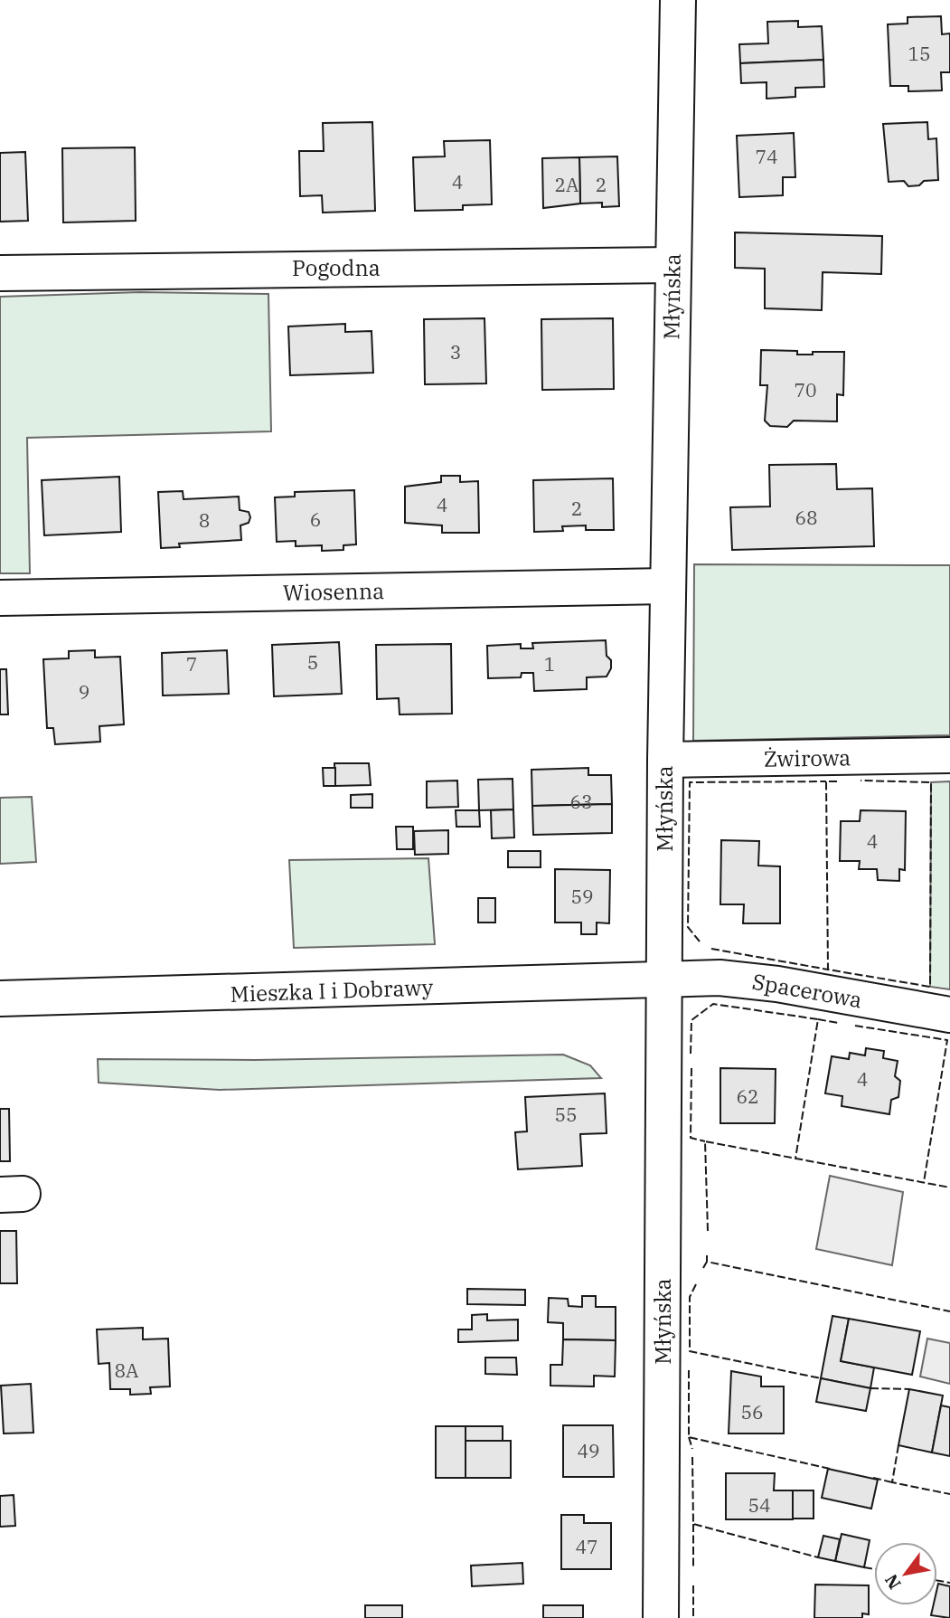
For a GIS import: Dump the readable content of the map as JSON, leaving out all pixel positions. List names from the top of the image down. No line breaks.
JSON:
{"streets":{"street":["Pogodna","Młyńska","Wiosenna","Żwirowa","Mieszka I i Dobrawy","Spacerowa"]},"crossings":[["Pogodna","Młyńska"],["Młyńska","Wiosenna"],["Młyńska","Żwirowa"],["Młyńska","Mieszka I i Dobrawy"],["Młyńska","Spacerowa"],["Mieszka I i Dobrawy","Spacerowa"]],"house_numbers":["15","74","4","2A","2","3","70","4","2","68","6","8","5","7","1","9","63","4","59","4","62","55","8A","56","49","54","47"],"north":"bottom left"}
